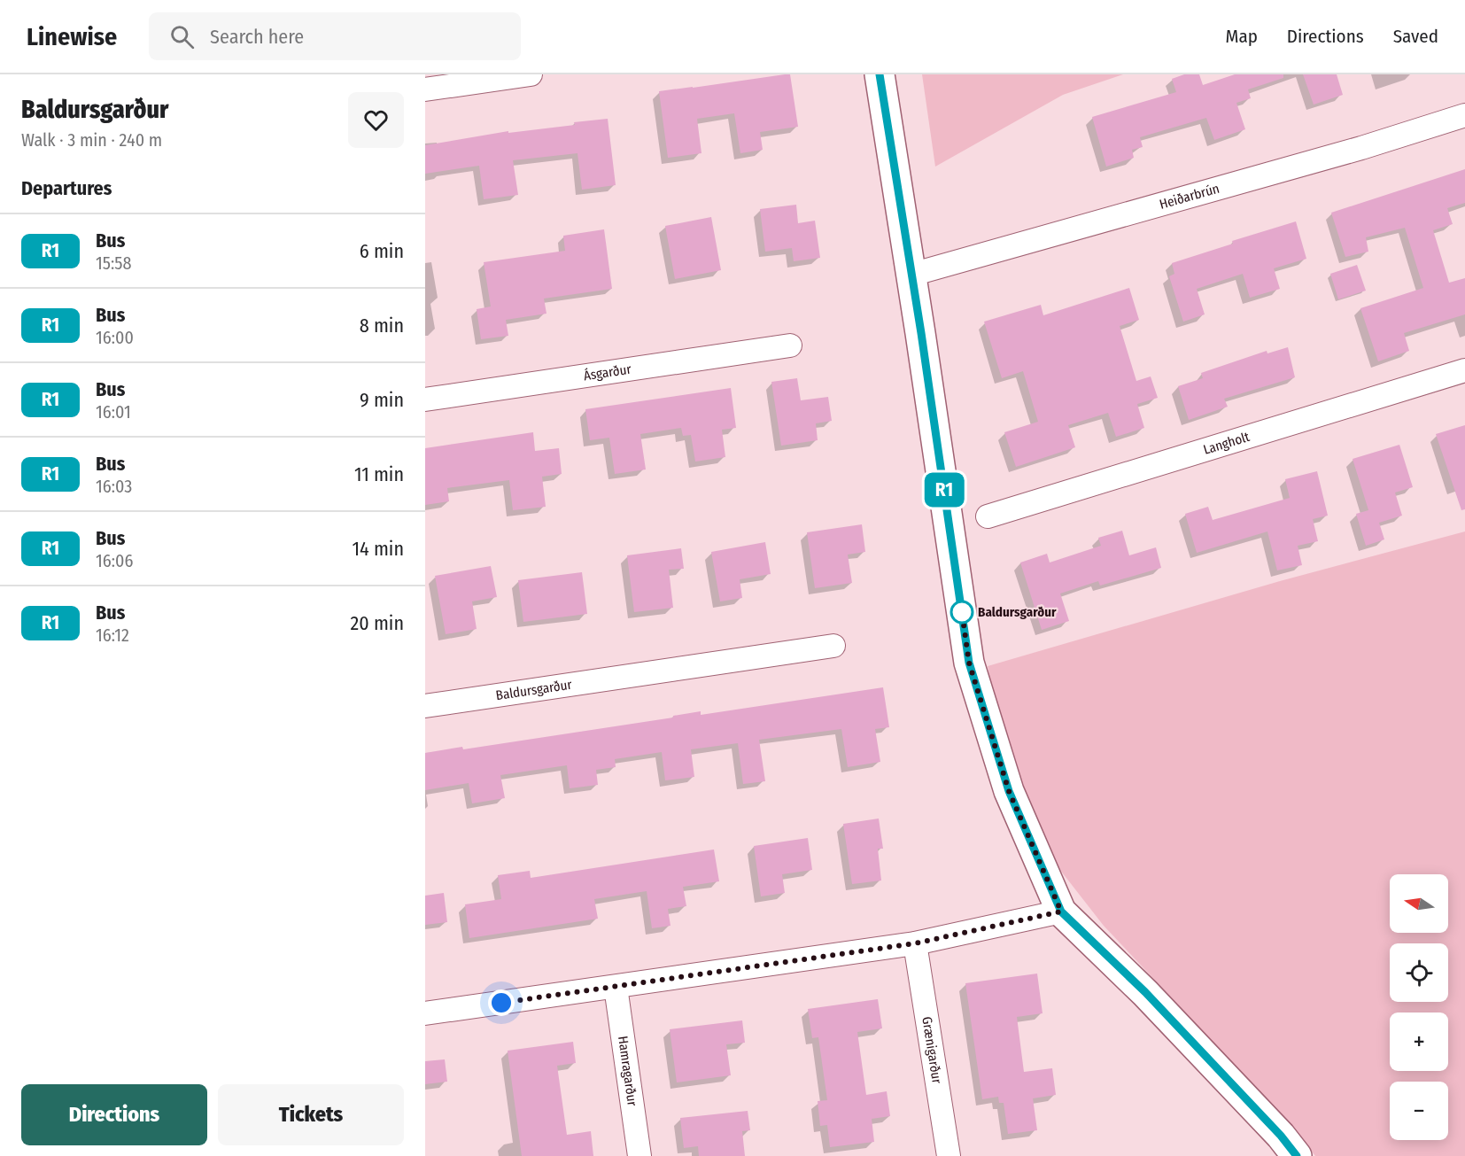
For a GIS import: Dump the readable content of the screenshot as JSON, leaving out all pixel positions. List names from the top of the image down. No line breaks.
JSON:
{"streets":{"street":["Heiðarbrún","Ásgarður","Langholt","Baldursgarður","Grænigarður","Hamragarður"]},"places":["Baldursgarður"],"lines":["bus line R1"],"north":"left","page":{"header":"Linewise","search":"Search here","nav":["Map","Directions","Saved"],"heading":[["Baldursgarður","Walk · 3 min · 240 m"],"Departures"],"on_map":"R1","list":[{"mark":"R1","name":"Bus","note":"15:58","value":"6 min"},{"mark":"R1","name":"Bus","note":"16:00","value":"8 min"},{"mark":"R1","name":"Bus","note":"16:01","value":"9 min"},{"mark":"R1","name":"Bus","note":"16:03","value":"11 min"},{"mark":"R1","name":"Bus","note":"16:06","value":"14 min"},{"mark":"R1","name":"Bus","note":"16:12","value":"20 min"}],"map_buttons":["+","−"],"buttons":["Directions","Tickets"]}}
